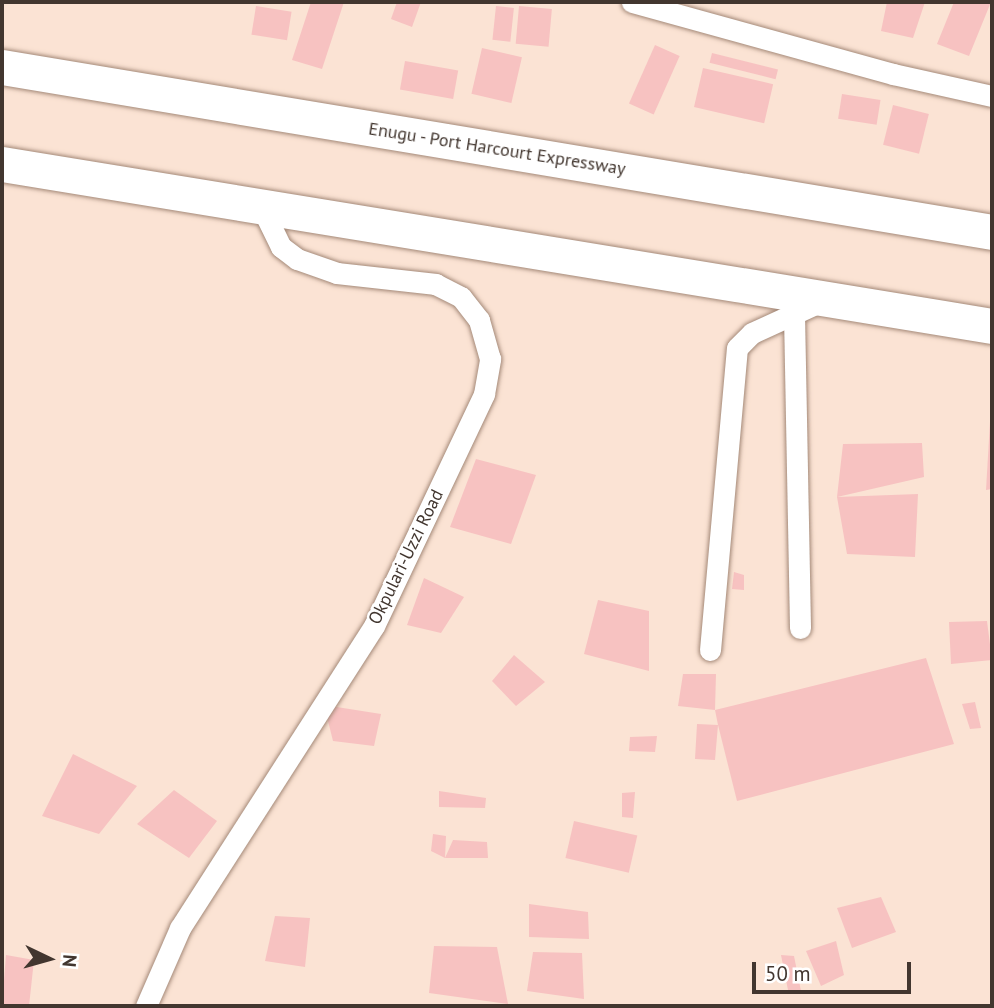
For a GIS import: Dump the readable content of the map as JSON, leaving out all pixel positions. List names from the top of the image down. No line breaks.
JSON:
{"streets":{"highway":["Enugu - Port Harcourt Expressway"],"street":["Okpulari-Uzzi Road"]},"scale_bar":"50 m","north":"right"}
